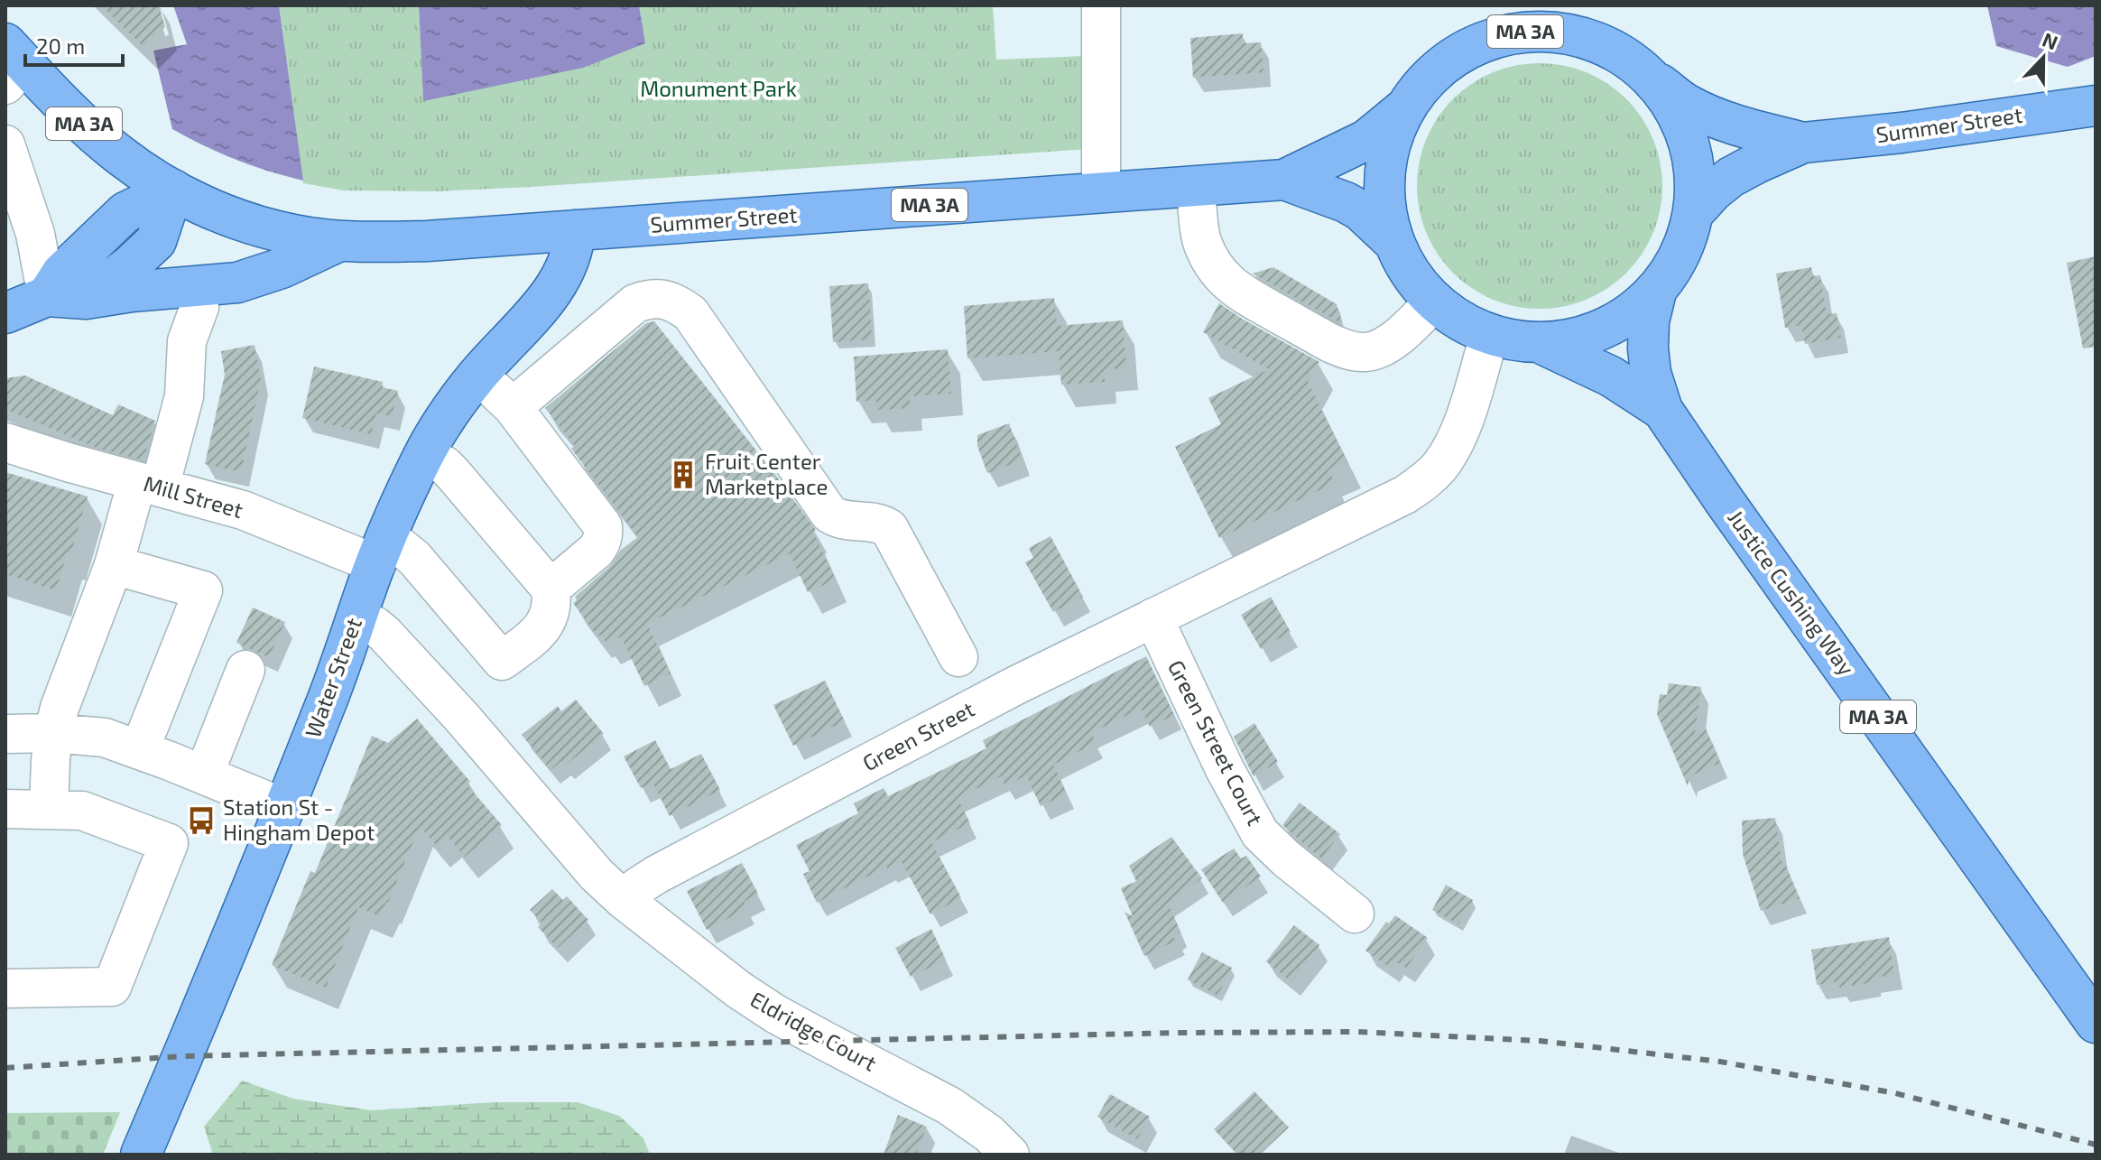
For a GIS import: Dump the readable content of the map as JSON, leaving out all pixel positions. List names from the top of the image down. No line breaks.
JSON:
{"streets":{"main road":["MA 3A","Summer Street","Justice Cushing Way","Water Street"],"street":["Mill Street","Green Street","Green Street Court","Eldridge Court"]},"crossings":[["MA 3A","Summer Street"],["MA 3A","Justice Cushing Way"],["MA 3A","Green Street"],["Summer Street","Water Street"],["Mill Street","Water Street"],["Green Street","Green Street Court"],["Green Street","Eldridge Court"]],"parks":["Monument Park"],"places":{"building":["Fruit Center Marketplace"],"bus stop":["Station St - Hingham Depot"]},"scale_bar":"20 m","north":"top"}
